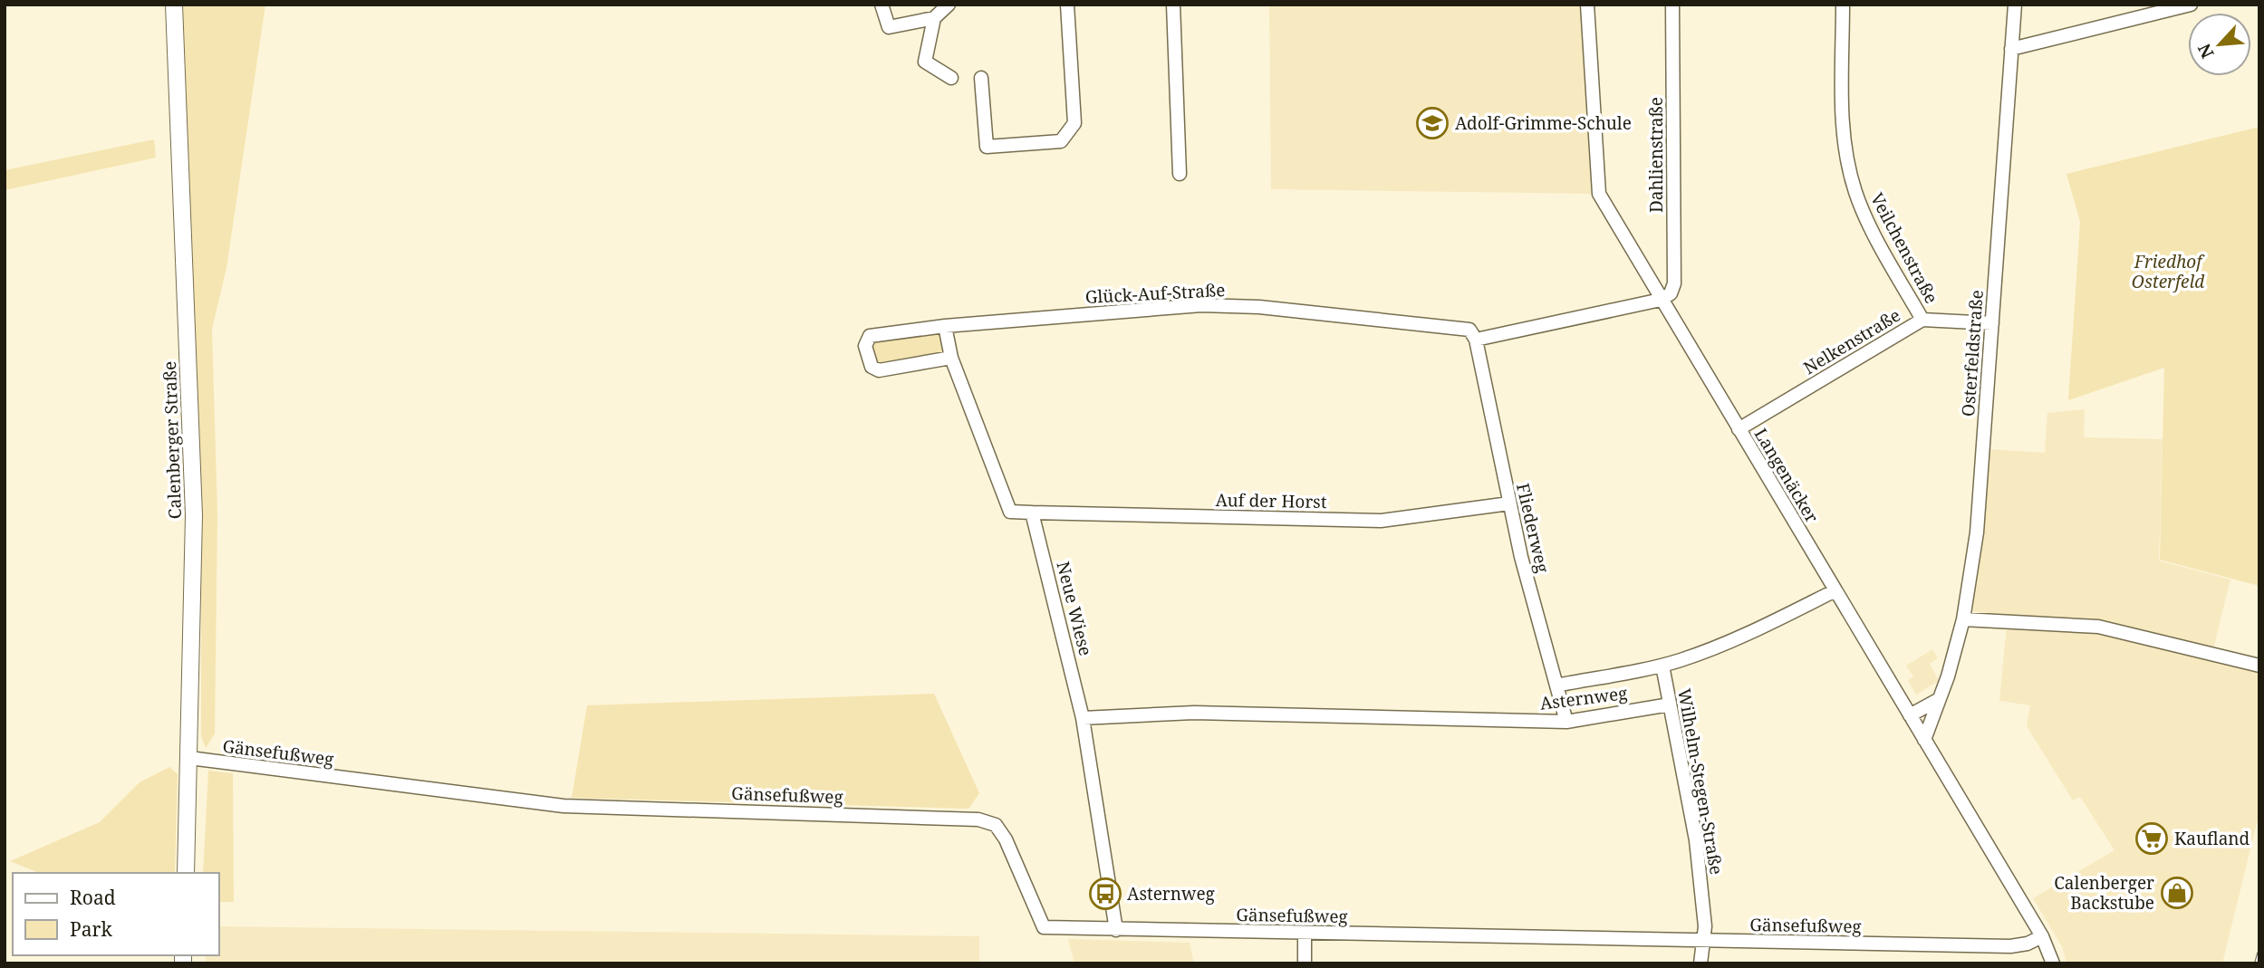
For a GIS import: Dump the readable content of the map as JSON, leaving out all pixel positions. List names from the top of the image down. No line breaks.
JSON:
{"streets":{"main road":["Calenberger Straße"],"street":["Dahlienstraße","Veilchenstraße","Glück-Auf-Straße","Nelkenstraße","Osterfeldstraße","Langenäcker","Auf der Horst","Fliederweg","Neue Wiese","Asternweg","Gänsefußweg","Wilhelm-Stegen-Straße"]},"crossings":[["Dahlienstraße","Langenäcker"],["Veilchenstraße","Nelkenstraße"],["Glück-Auf-Straße","Fliederweg"],["Nelkenstraße","Osterfeldstraße"],["Nelkenstraße","Langenäcker"],["Osterfeldstraße","Langenäcker"],["Calenberger Straße","Gänsefußweg"],["Langenäcker","Gänsefußweg"],["Auf der Horst","Fliederweg"],["Auf der Horst","Neue Wiese"],["Fliederweg","Asternweg"],["Neue Wiese","Asternweg"],["Neue Wiese","Gänsefußweg"],["Asternweg","Wilhelm-Stegen-Straße"],["Gänsefußweg","Wilhelm-Stegen-Straße"]],"parks":["Friedhof Osterfeld"],"places":{"school or university":["Adolf-Grimme-Schule"],"supermarket":["Kaufland"],"shop":["Calenberger Backstube"],"bus stop":["Asternweg"]},"legend":["Road","Park"],"north":"bottom left"}
